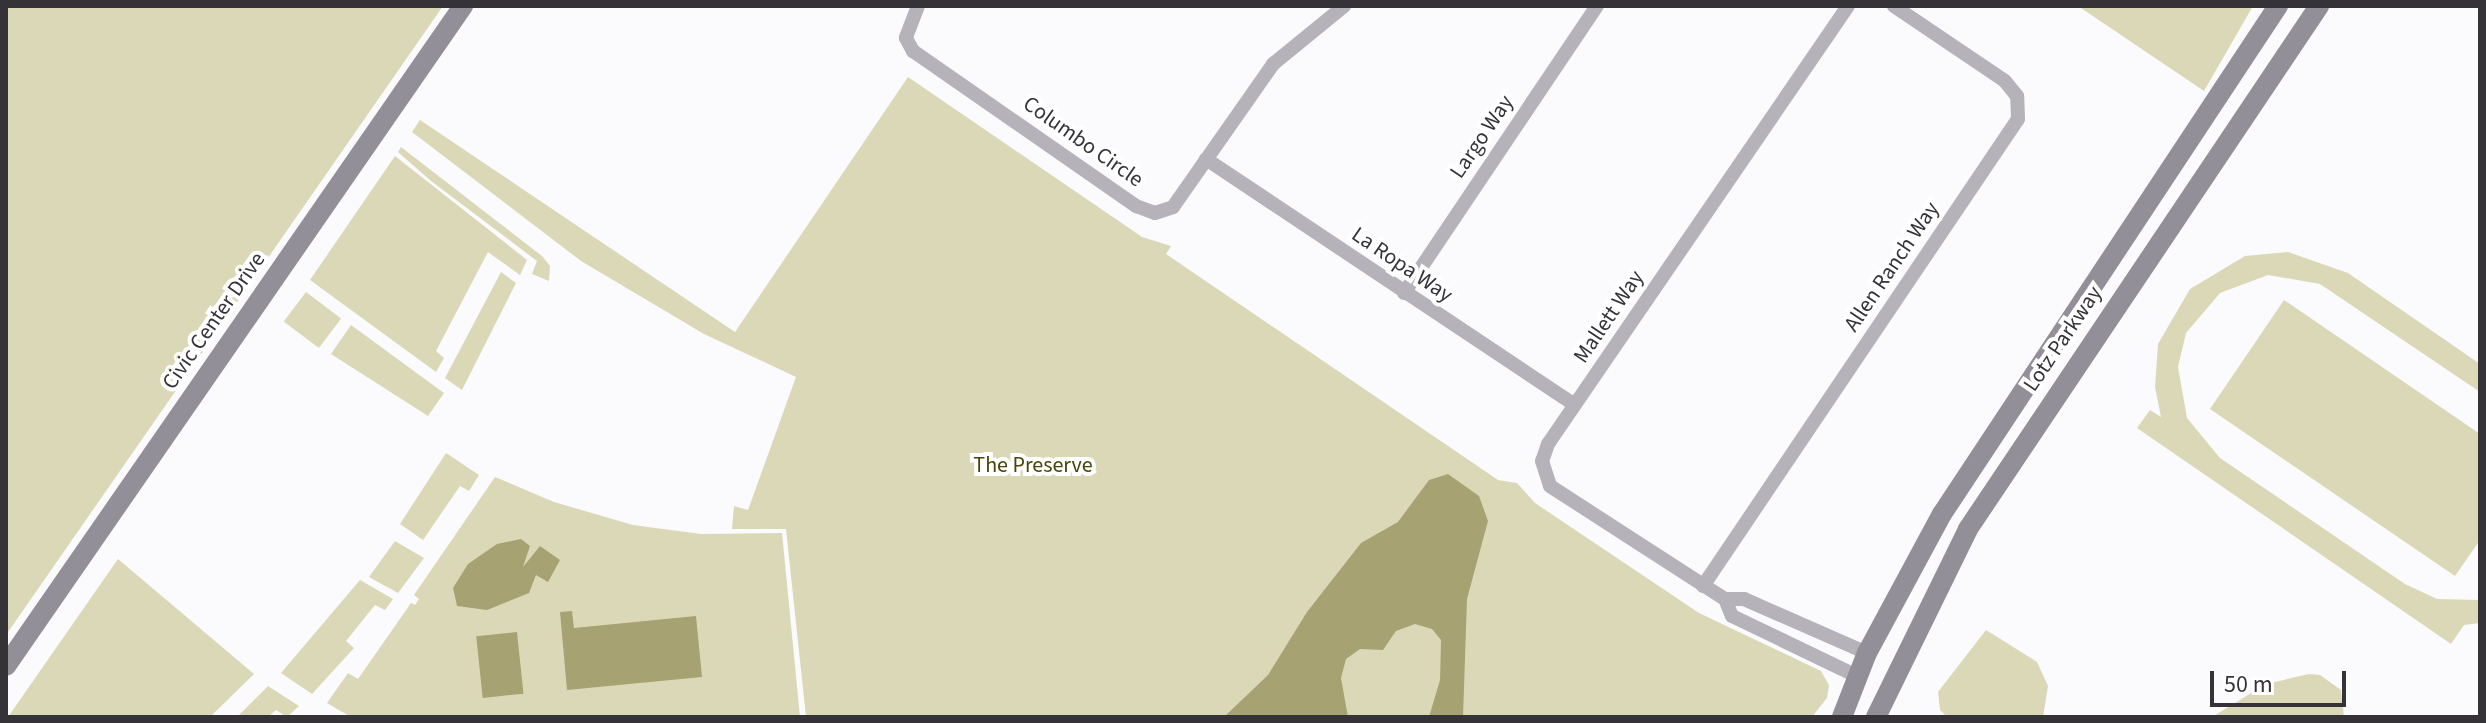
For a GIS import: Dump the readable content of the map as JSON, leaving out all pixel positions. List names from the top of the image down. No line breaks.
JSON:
{"streets":{"street":["Largo Way","Columbo Circle","La Ropa Way","Allen Ranch Way","Mallett Way","Civic Center Drive","Lotz Parkway"]},"crossings":[["Largo Way","La Ropa Way"],["Columbo Circle","La Ropa Way"],["La Ropa Way","Mallett Way"],["Allen Ranch Way","Mallett Way"],["Mallett Way","Lotz Parkway"]],"parks":["The Preserve"],"scale_bar":"50 m"}
